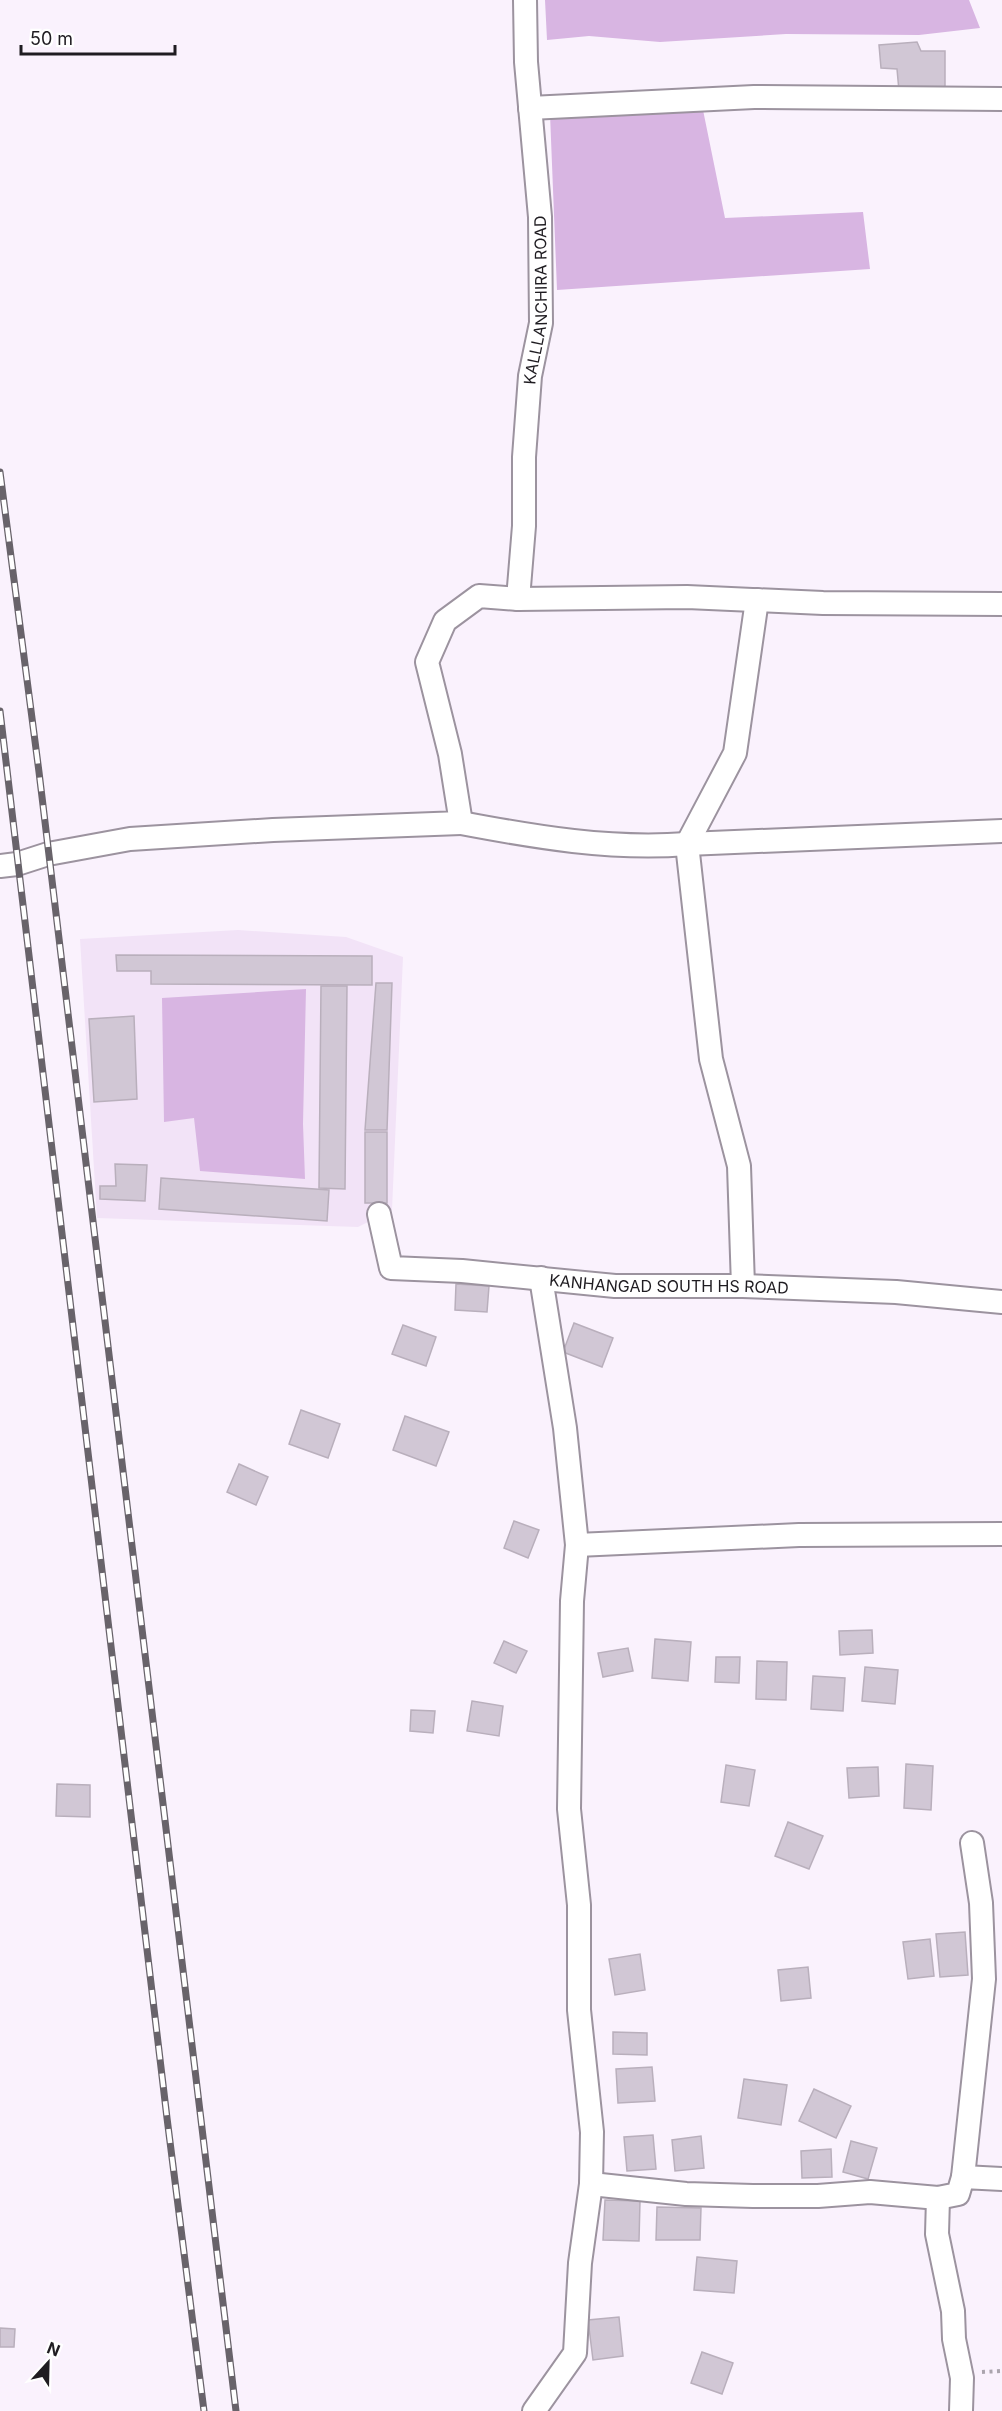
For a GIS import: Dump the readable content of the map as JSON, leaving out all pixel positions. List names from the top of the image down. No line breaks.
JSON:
{"streets":{"street":["KALLLANCHIRA ROAD","KANHANGAD SOUTH HS ROAD"]},"scale_bar":"50 m","north":"top"}
